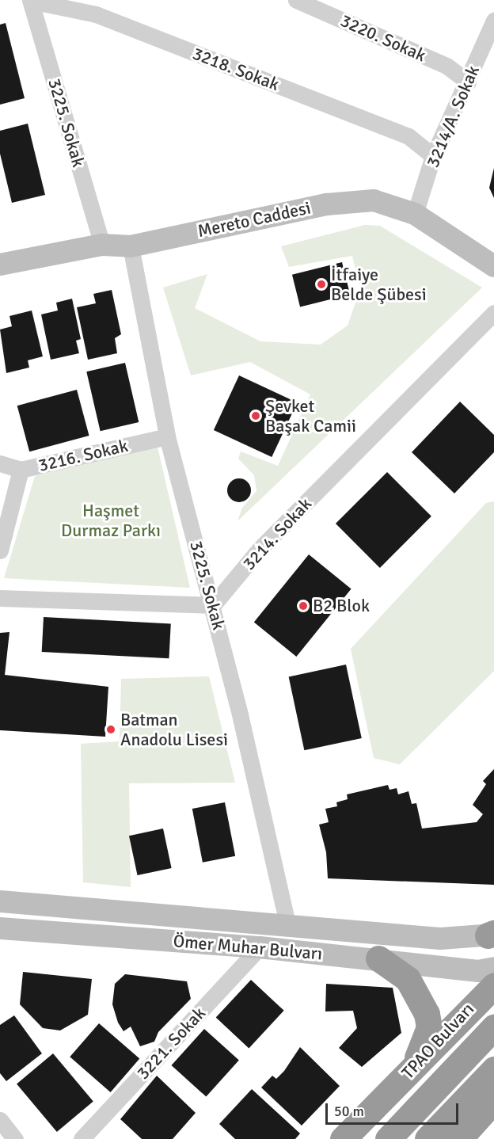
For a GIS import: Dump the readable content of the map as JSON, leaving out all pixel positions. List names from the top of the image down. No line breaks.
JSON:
{"streets":{"highway":["TPAO Bulvarı"],"main road":["Mereto Caddesi","Ömer Muhar Bulvarı"],"street":["3220. Sokak","3218. Sokak","3214/A. Sokak","3225. Sokak","3216. Sokak","3214. Sokak","3221. Sokak"]},"crossings":[["3220. Sokak","3214/A. Sokak"],["3218. Sokak","3214/A. Sokak"],["3218. Sokak","3225. Sokak"],["3214/A. Sokak","Mereto Caddesi"],["3225. Sokak","Mereto Caddesi"],["3225. Sokak","3216. Sokak"],["3225. Sokak","3214. Sokak"],["3225. Sokak","Ömer Muhar Bulvarı"],["Ömer Muhar Bulvarı","3221. Sokak"]],"parks":["Haşmet Durmaz Parkı"],"places":["İtfaiye Belde Şübesi","Şevket Başak Camii","B2 Blok","Batman Anadolu Lisesi"],"scale_bar":"50 m"}
